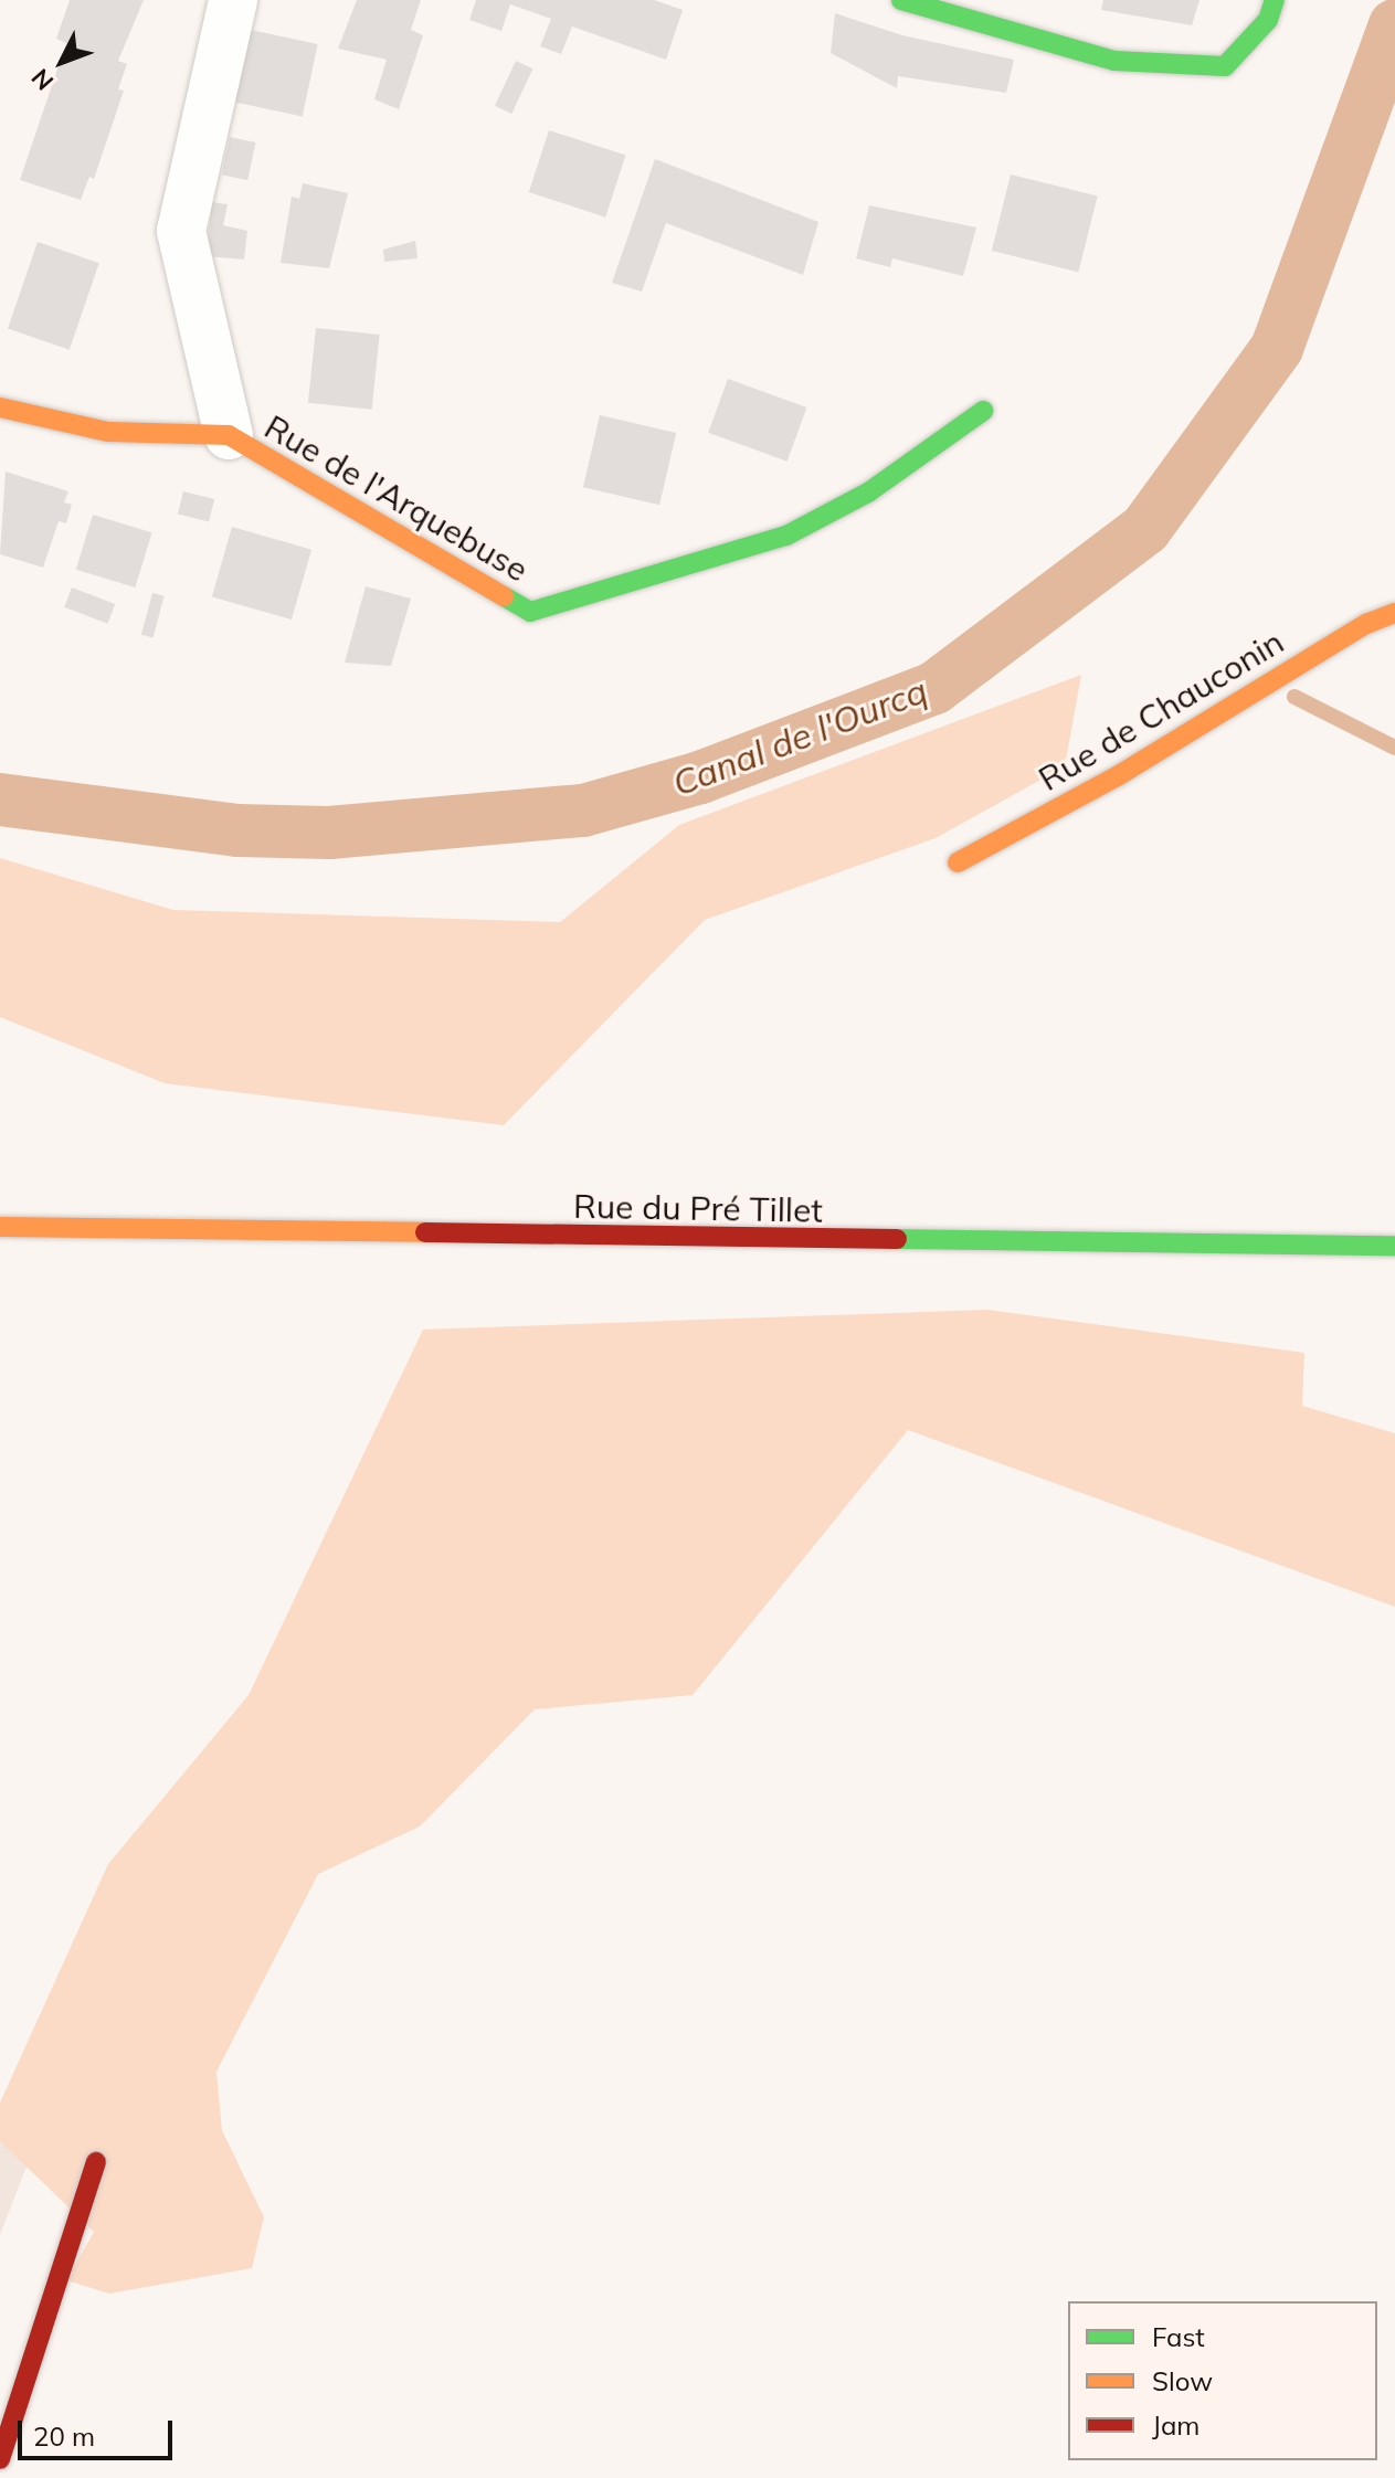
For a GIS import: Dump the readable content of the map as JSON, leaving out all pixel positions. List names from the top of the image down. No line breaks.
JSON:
{"streets":{"street":["Rue de l'Arquebuse","Rue de Chauconin","Rue du Pré Tillet"]},"water":["Canal de l'Ourcq"],"legend":["Fast","Slow","Jam"],"scale_bar":"20 m","north":"bottom left"}
